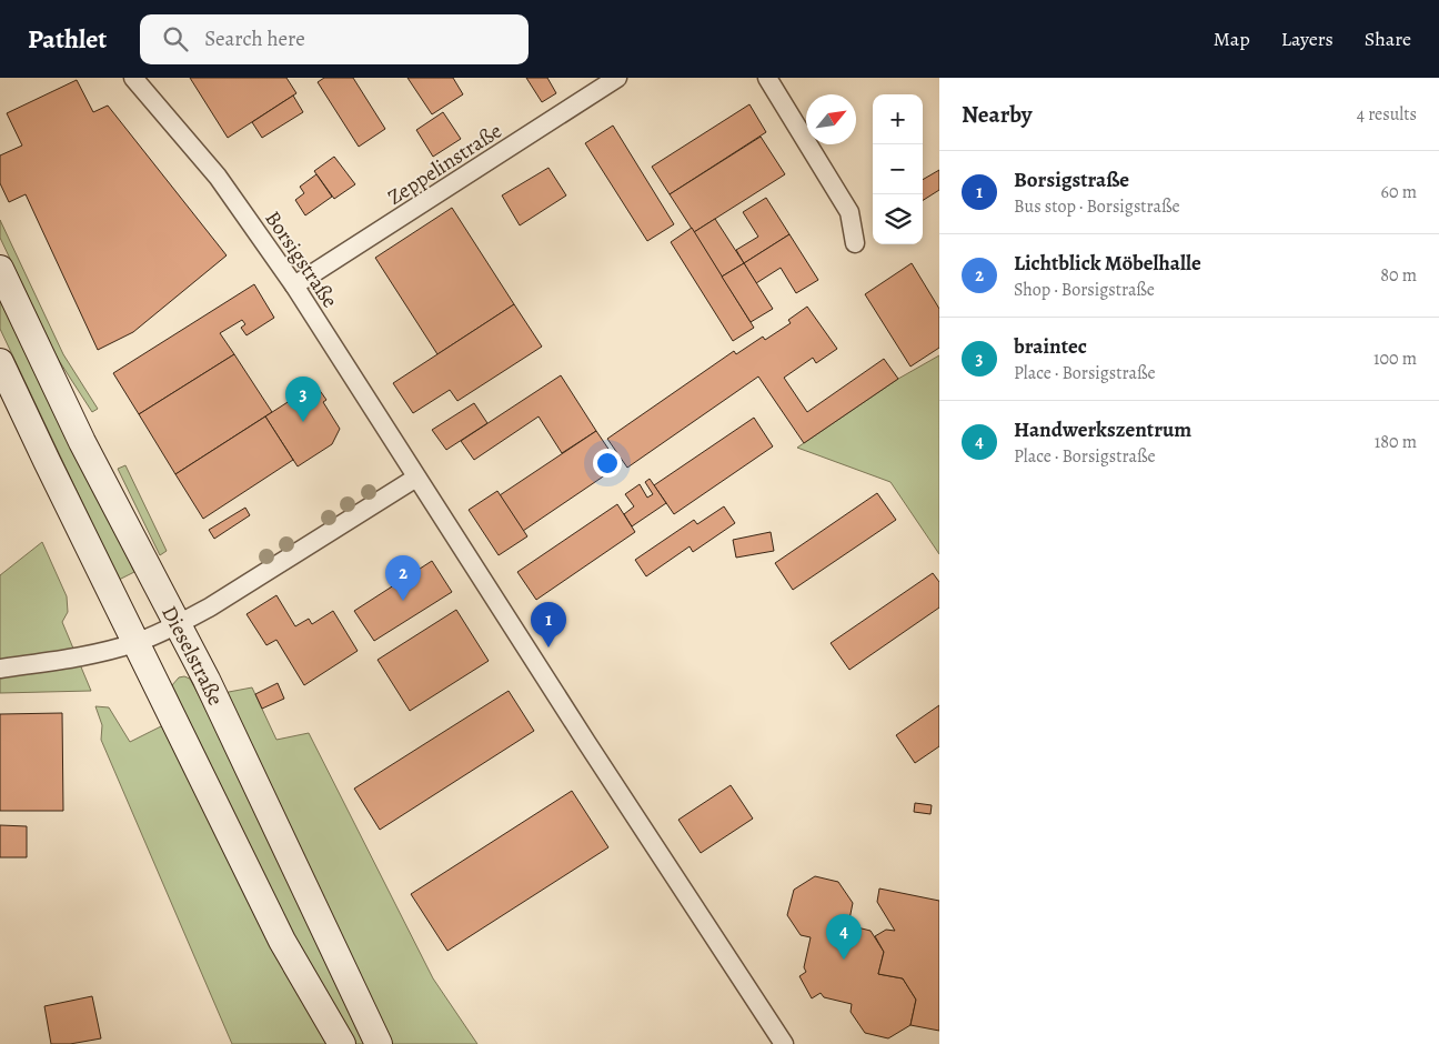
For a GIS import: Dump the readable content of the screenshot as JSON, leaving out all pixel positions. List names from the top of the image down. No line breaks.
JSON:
{"streets":{"main road":["Dieselstraße"],"street":["Zeppelinstraße","Borsigstraße"]},"crossings":[["Zeppelinstraße","Borsigstraße"]],"north":"top right","page":{"header":"Pathlet","search":"Search here","nav":["Map","Layers","Share"],"heading":["Nearby","4 results"],"map_buttons":["+","−"],"list":[{"mark":"1","name":"Borsigstraße","note":"Bus stop · Borsigstraße","value":"60 m"},{"mark":"2","name":"Lichtblick Möbelhalle","note":"Shop · Borsigstraße","value":"80 m"},{"mark":"3","name":"braintec","note":"Place · Borsigstraße","value":"100 m"},{"mark":"4","name":"Handwerkszentrum","note":"Place · Borsigstraße","value":"180 m"}],"pins":["3","2","1","4"]}}
